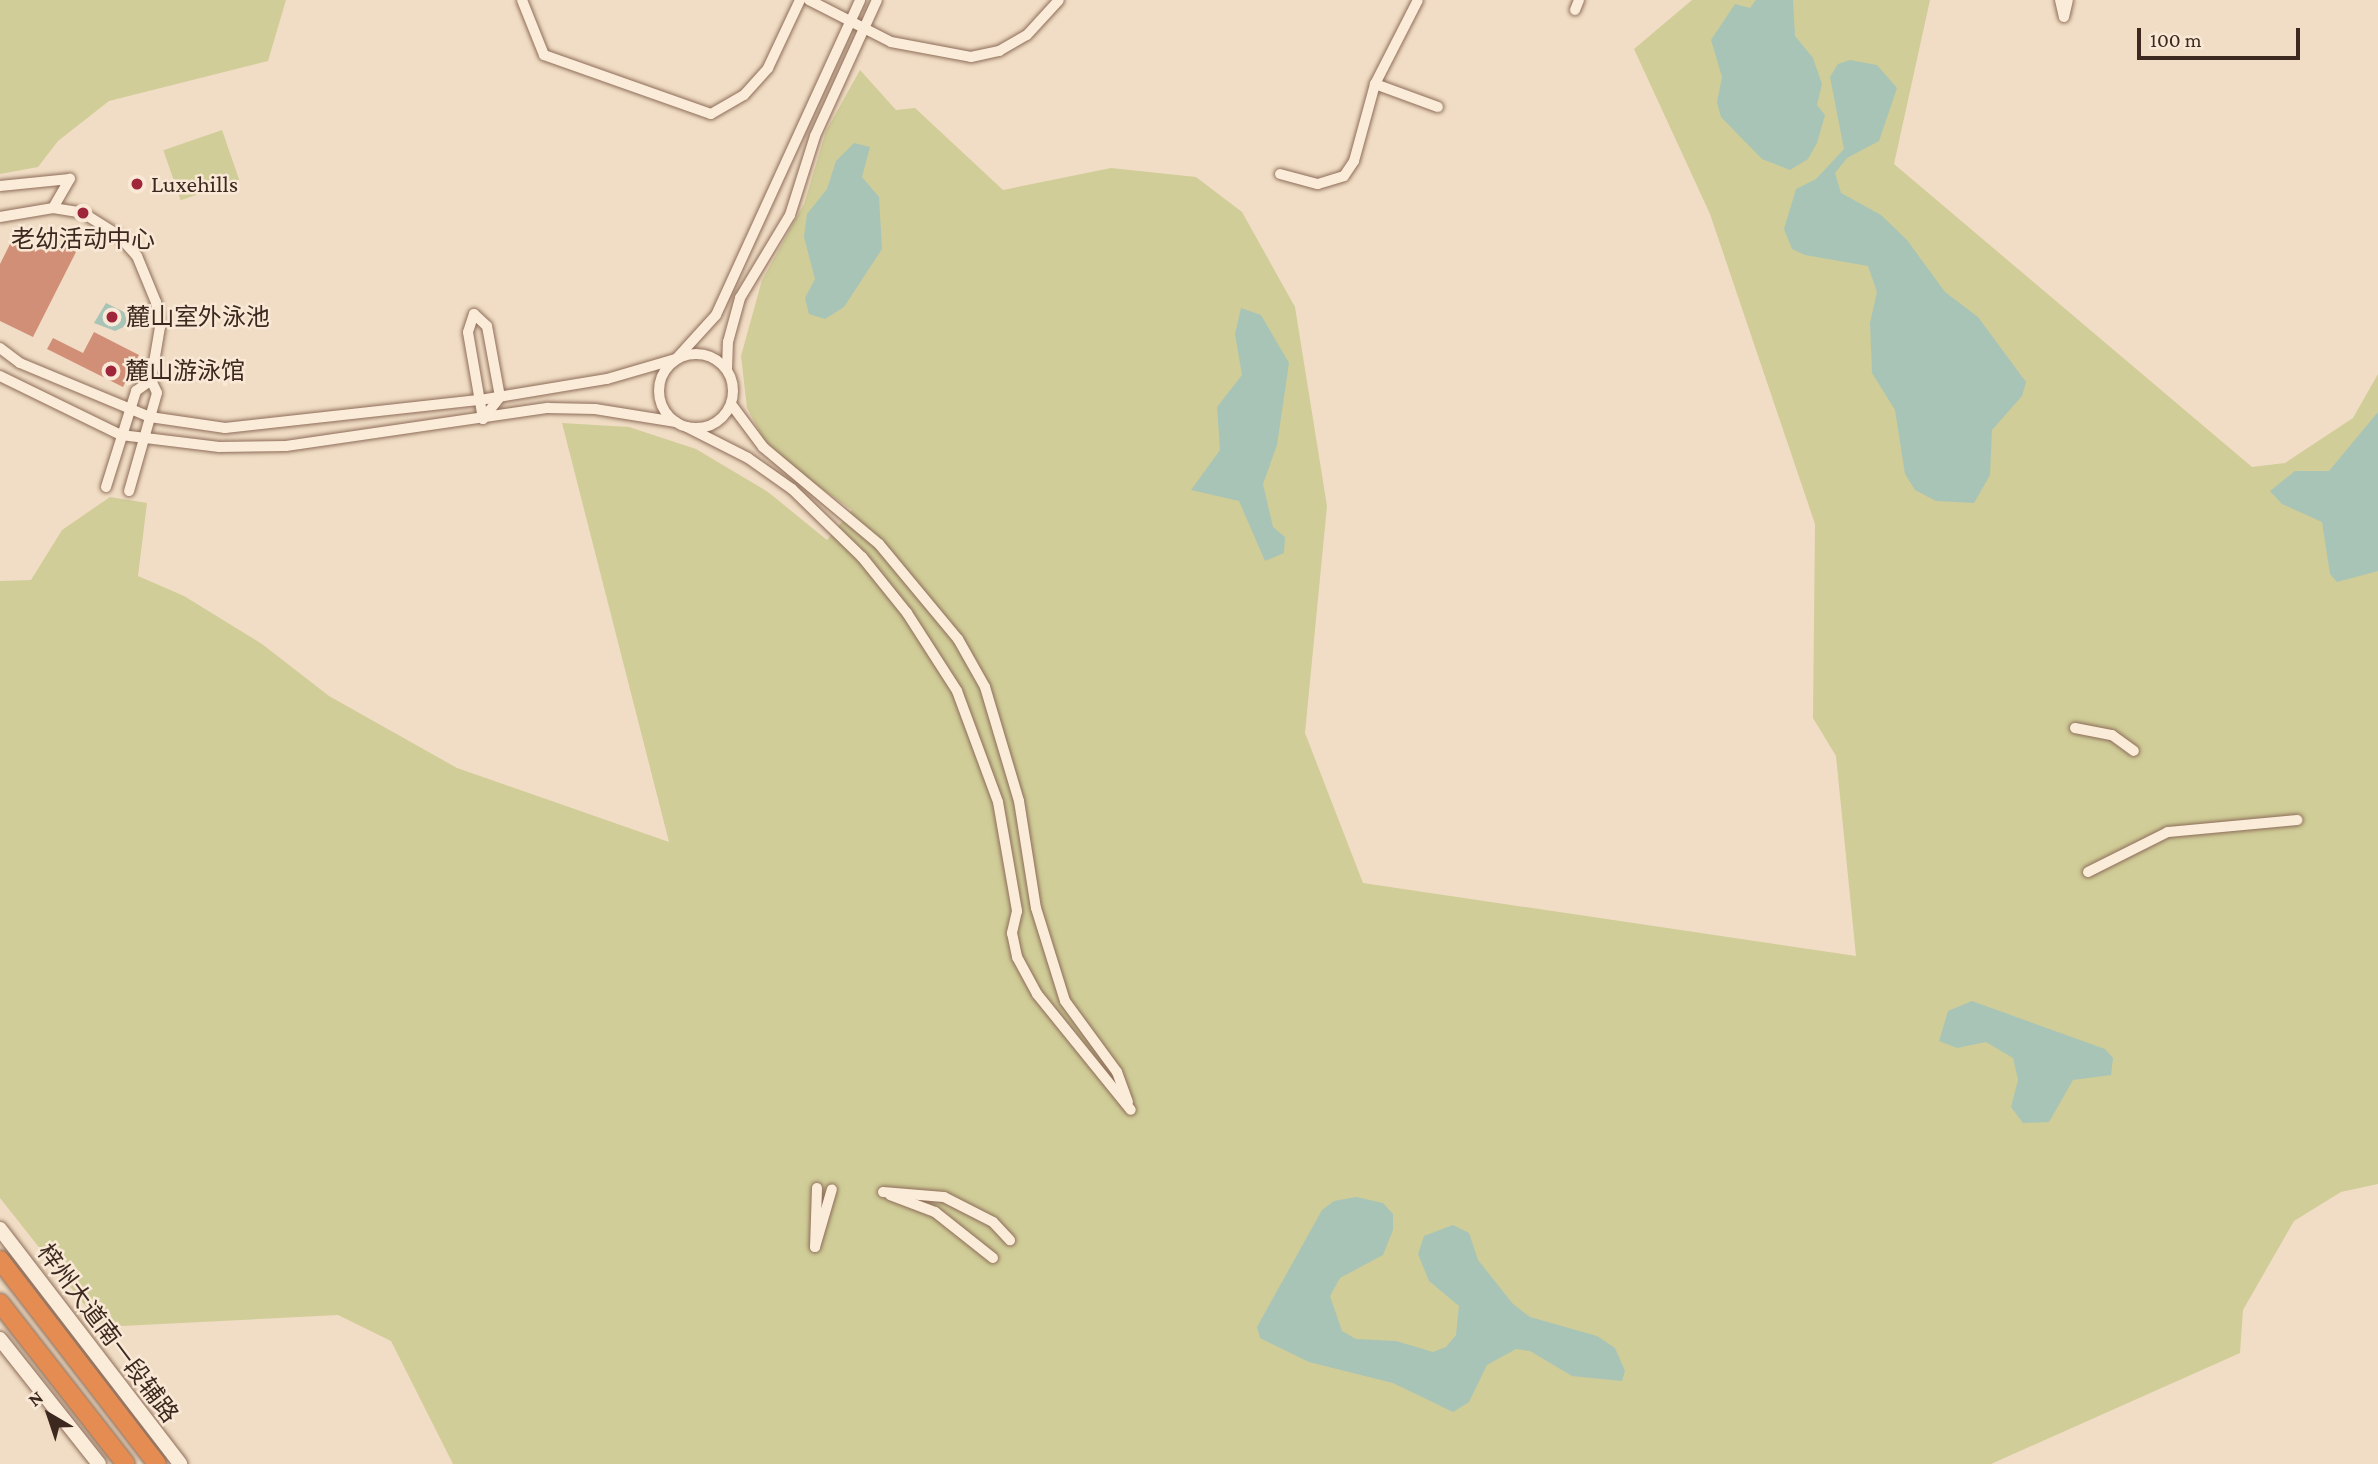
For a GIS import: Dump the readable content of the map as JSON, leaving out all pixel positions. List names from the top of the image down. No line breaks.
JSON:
{"streets":{"main road":["梓州大道南一段辅路"]},"places":["Luxehills","老幼活动中心","麓山室外泳池","麓山游泳馆"],"scale_bar":"100 m","north":"top left"}
